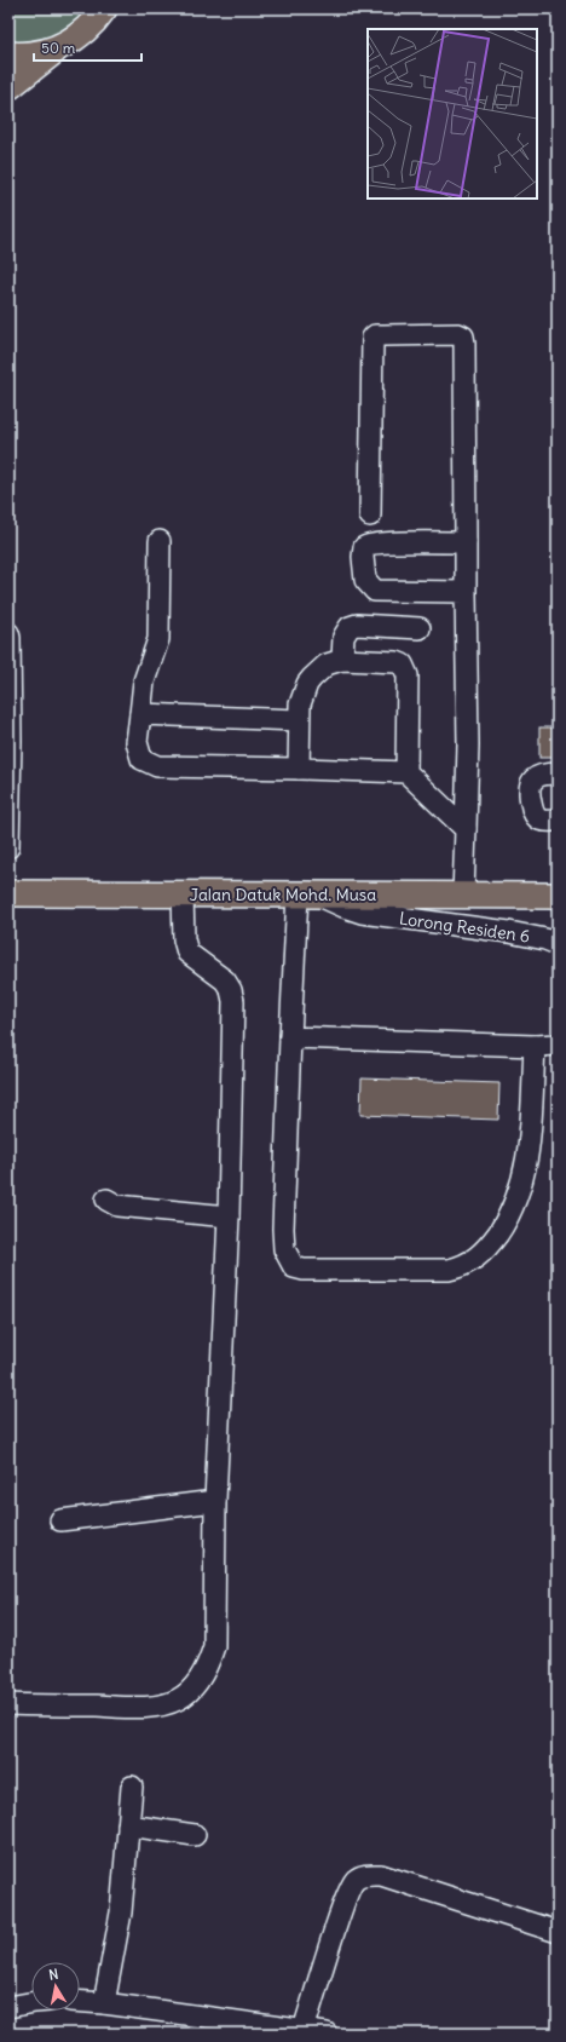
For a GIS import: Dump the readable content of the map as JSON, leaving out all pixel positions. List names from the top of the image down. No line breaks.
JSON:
{"streets":{"main road":["Jalan Datuk Mohd. Musa"],"street":["Lorong Residen 6"]},"crossings":[["Jalan Datuk Mohd. Musa","Lorong Residen 6"]],"scale_bar":"50 m","north":"top"}
